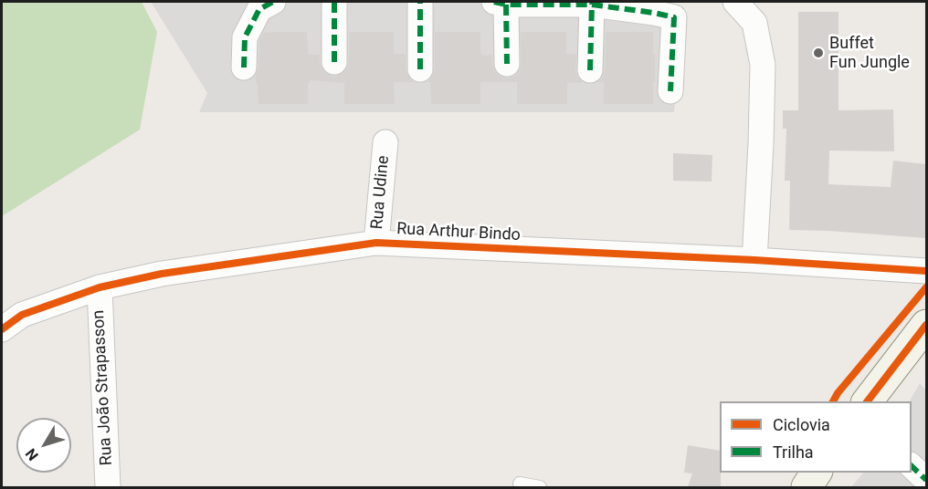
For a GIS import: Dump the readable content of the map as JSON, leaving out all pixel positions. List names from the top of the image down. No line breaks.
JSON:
{"streets":{"street":["Rua Udine","Rua Arthur Bindo","Rua João Strapasson"]},"crossings":[["Rua Udine","Rua Arthur Bindo"],["Rua Arthur Bindo","Rua João Strapasson"]],"places":["Buffet Fun Jungle"],"legend":["Ciclovia","Trilha"],"north":"bottom left"}
